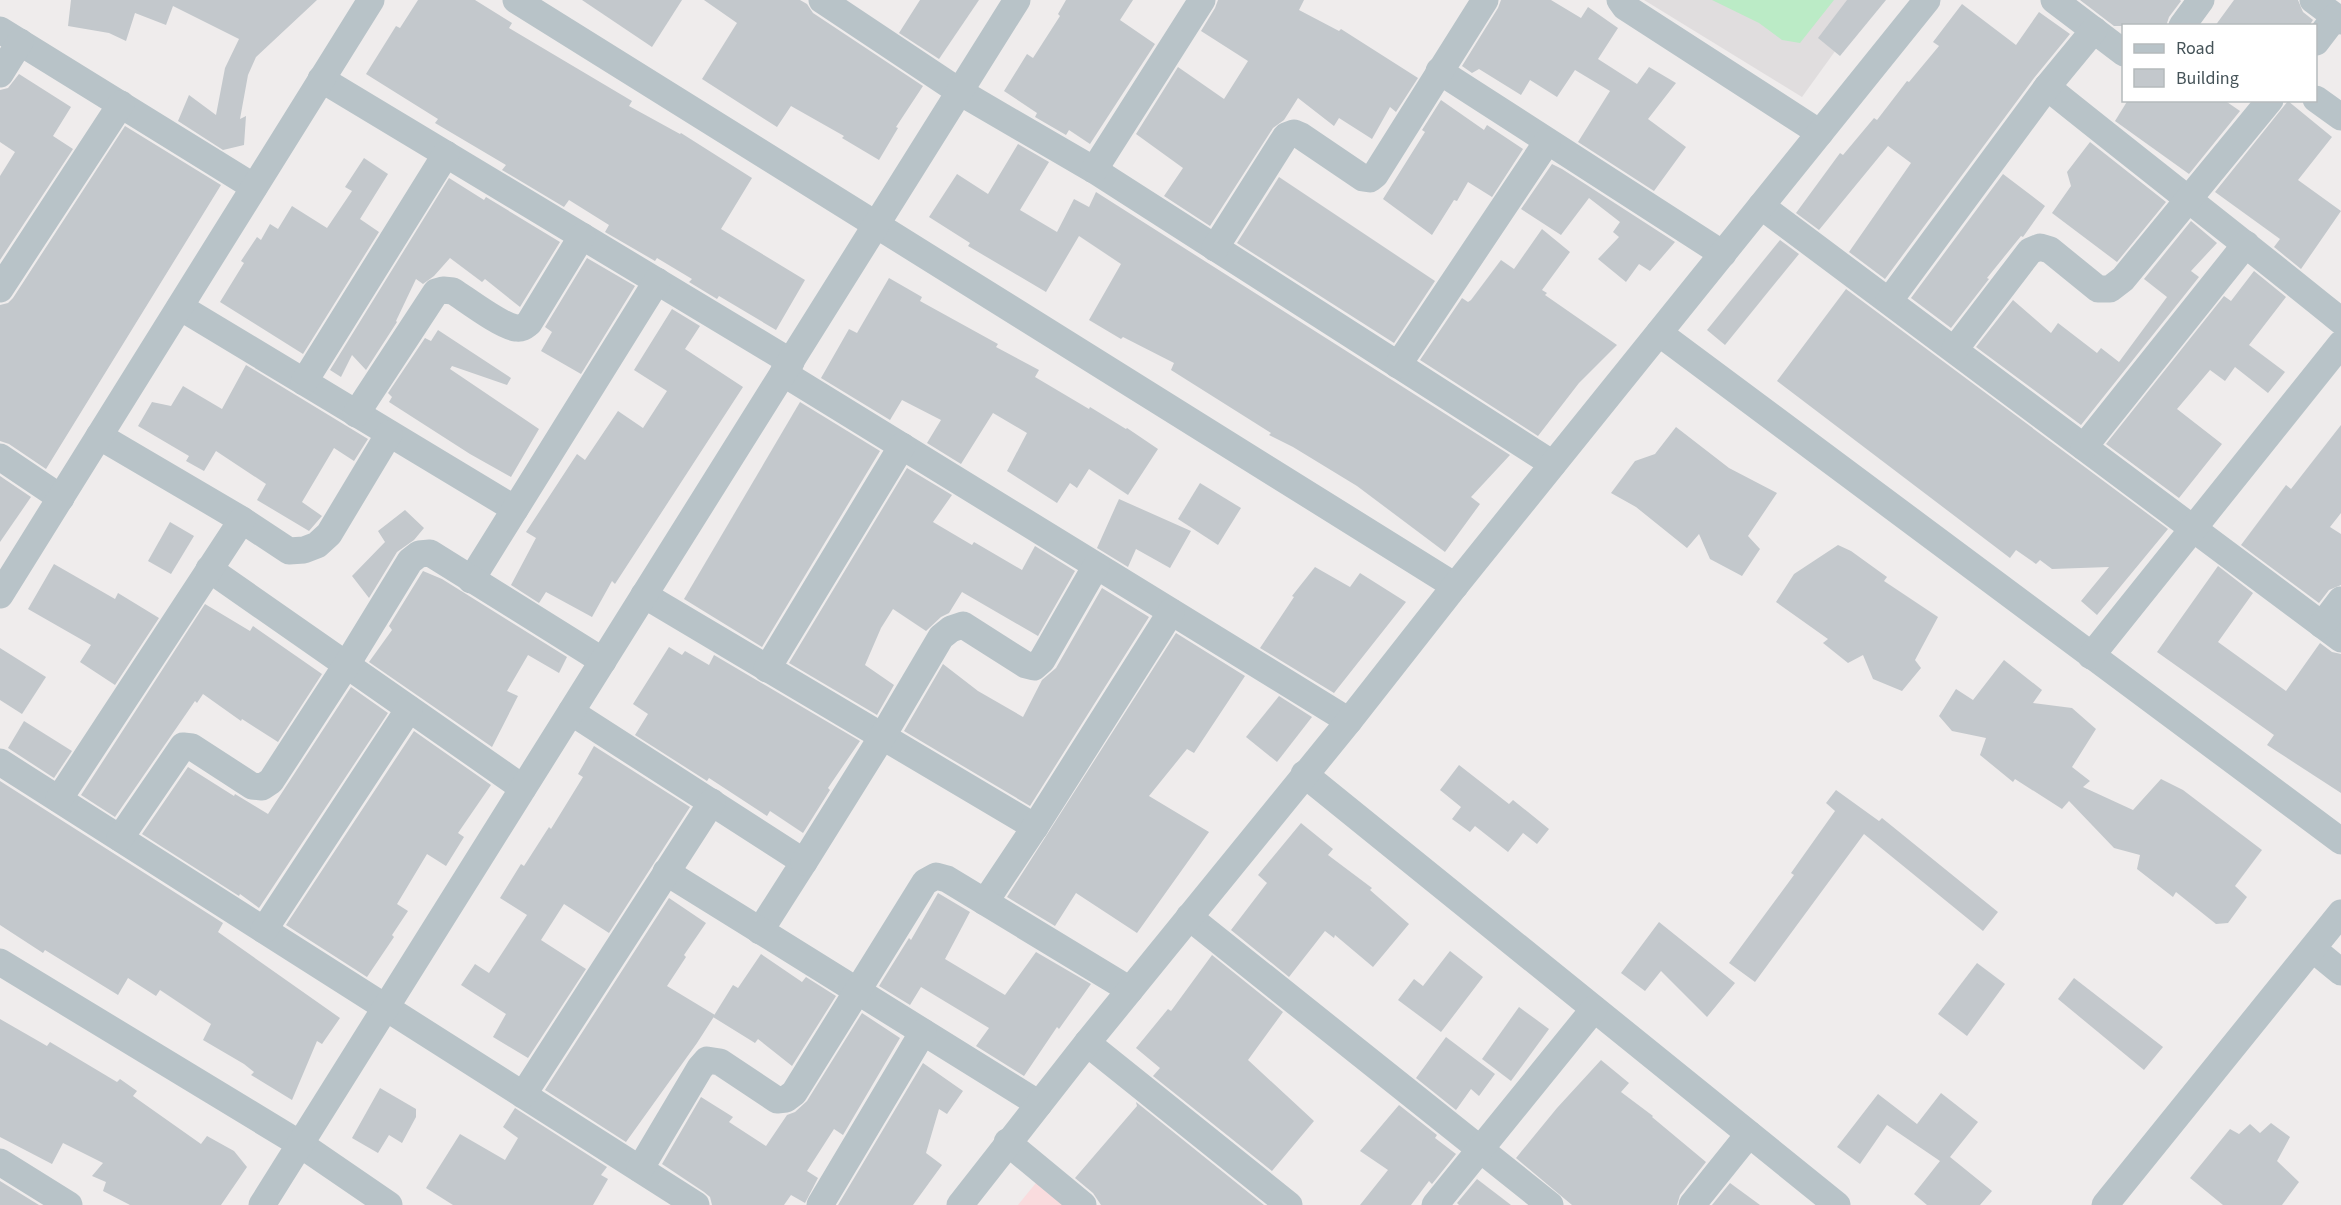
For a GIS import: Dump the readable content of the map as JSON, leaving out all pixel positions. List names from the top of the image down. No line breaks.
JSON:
{"legend":["Road","Building"]}
